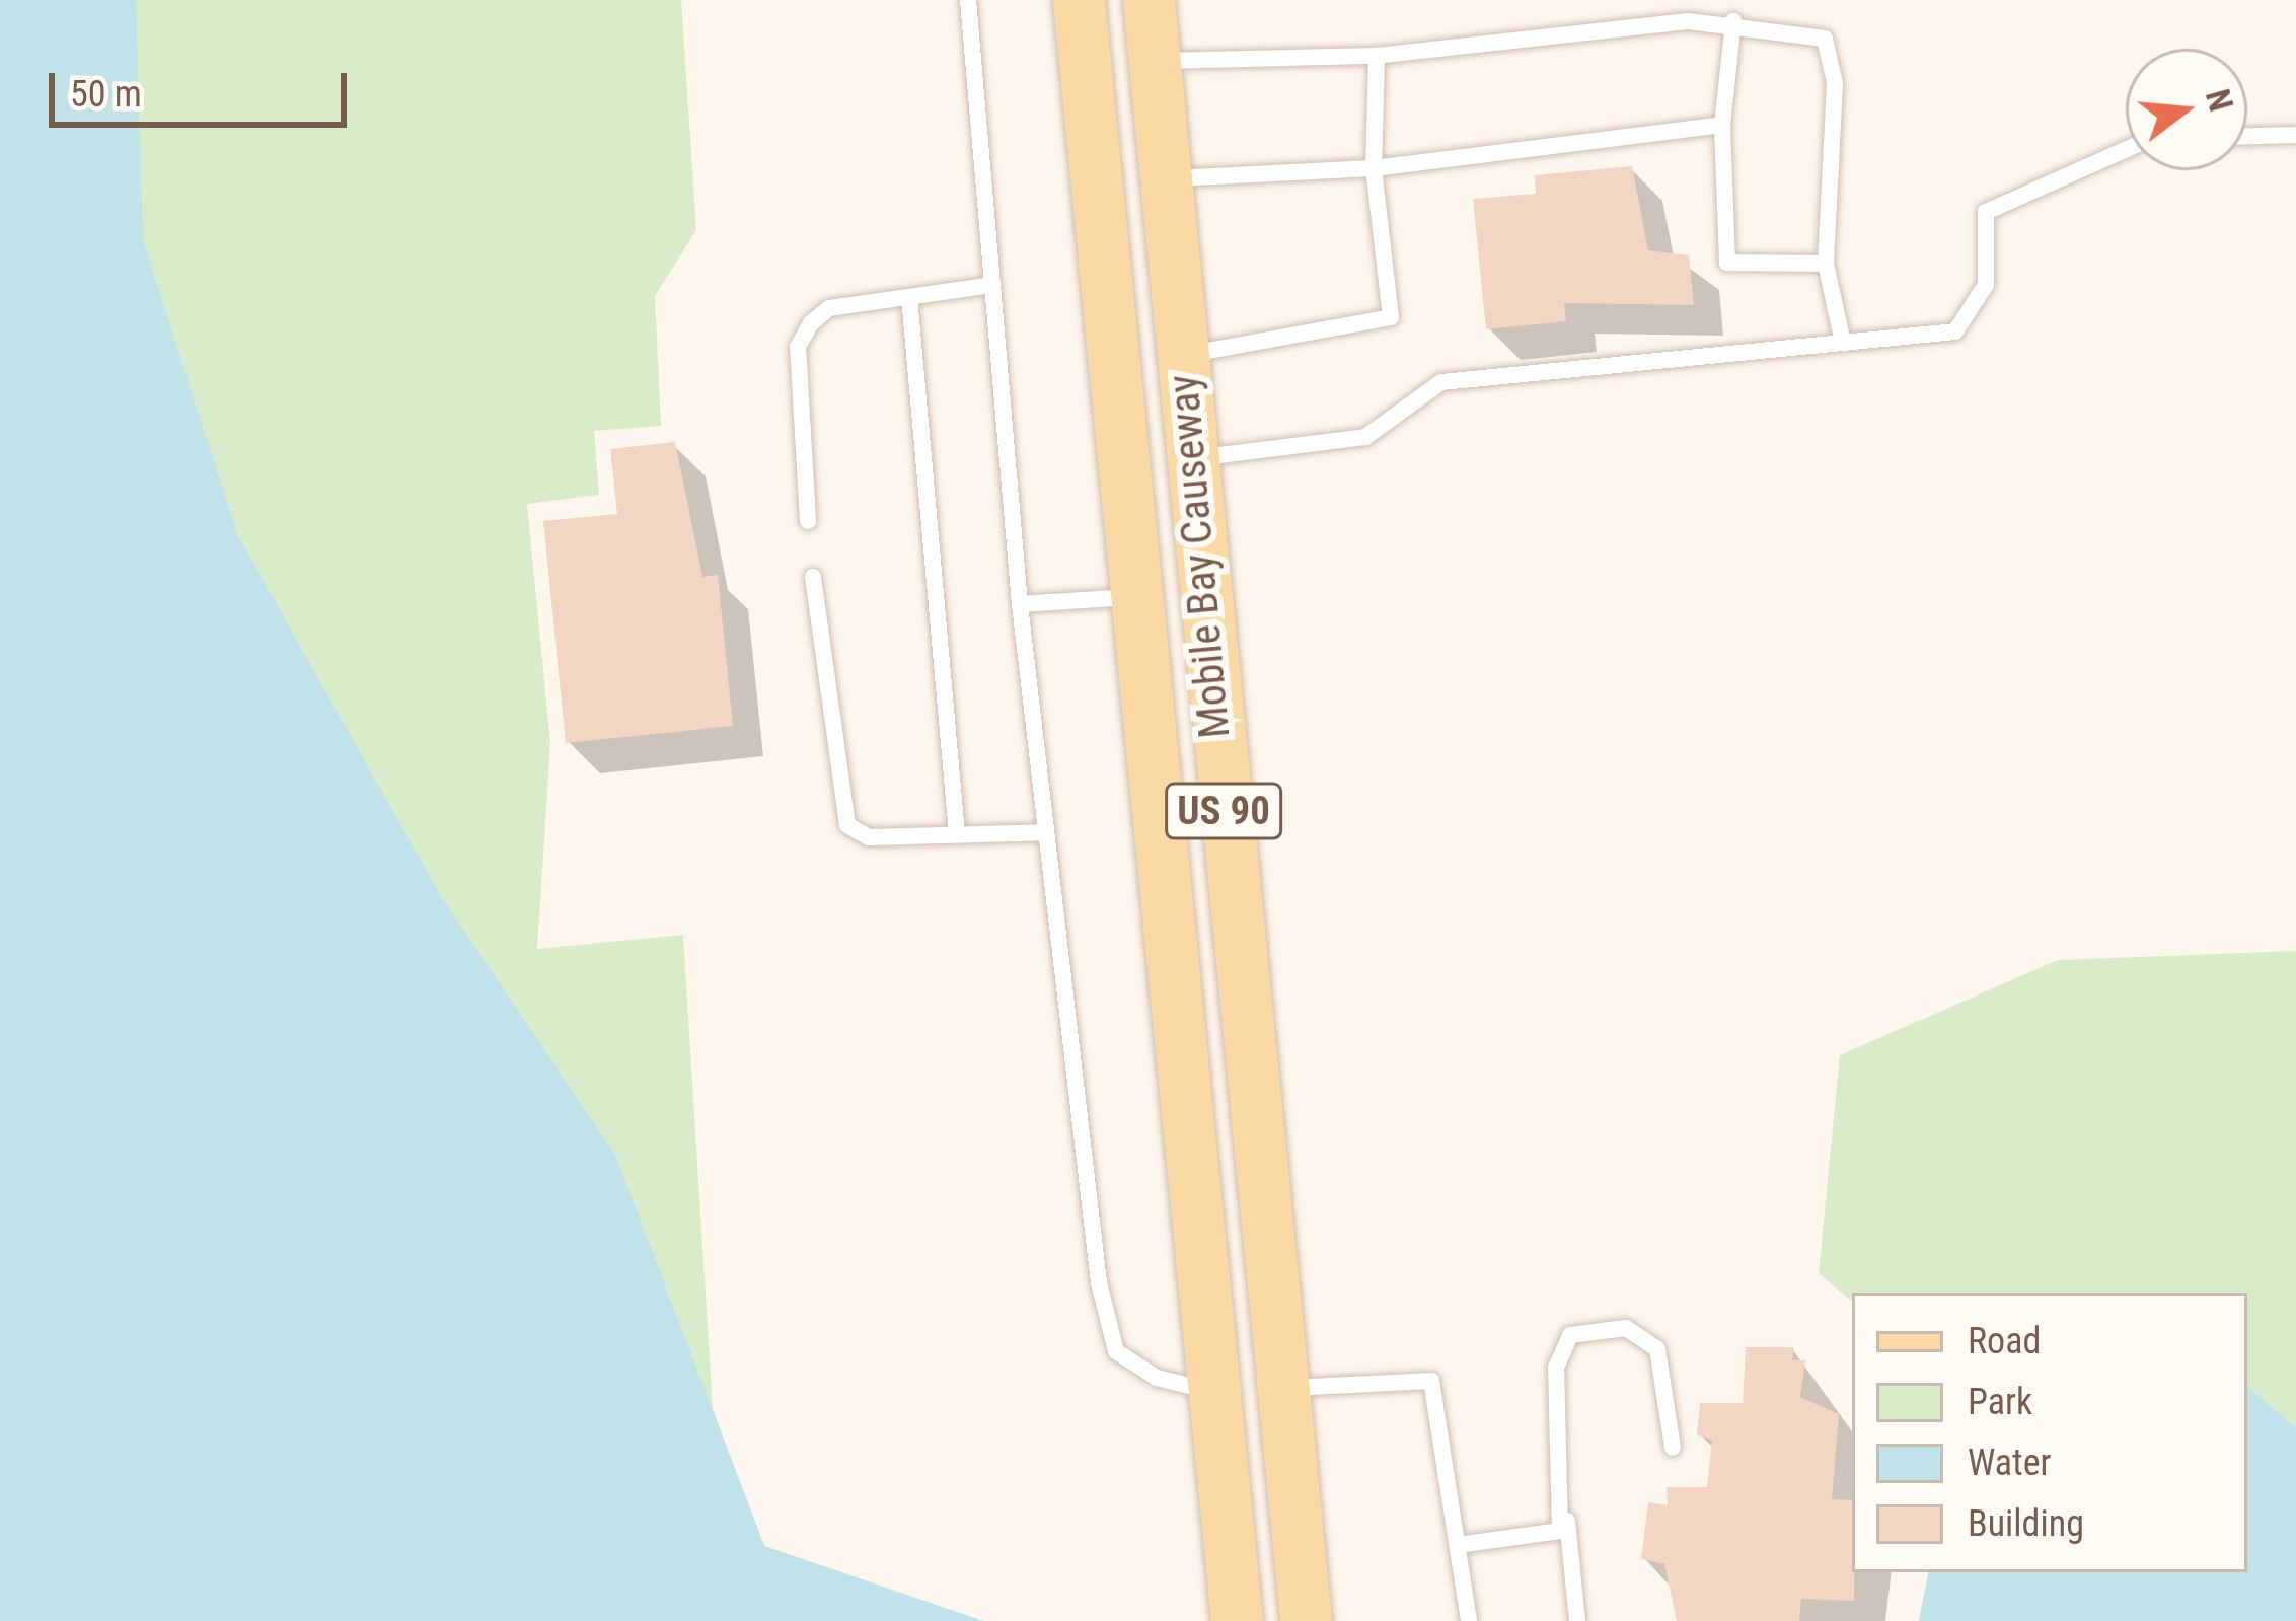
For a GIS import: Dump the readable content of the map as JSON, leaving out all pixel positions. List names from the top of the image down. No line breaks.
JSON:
{"streets":{"main road":["Mobile Bay Causeway","US 90"]},"legend":["Road","Park","Water","Building"],"scale_bar":"50 m","north":"right"}
